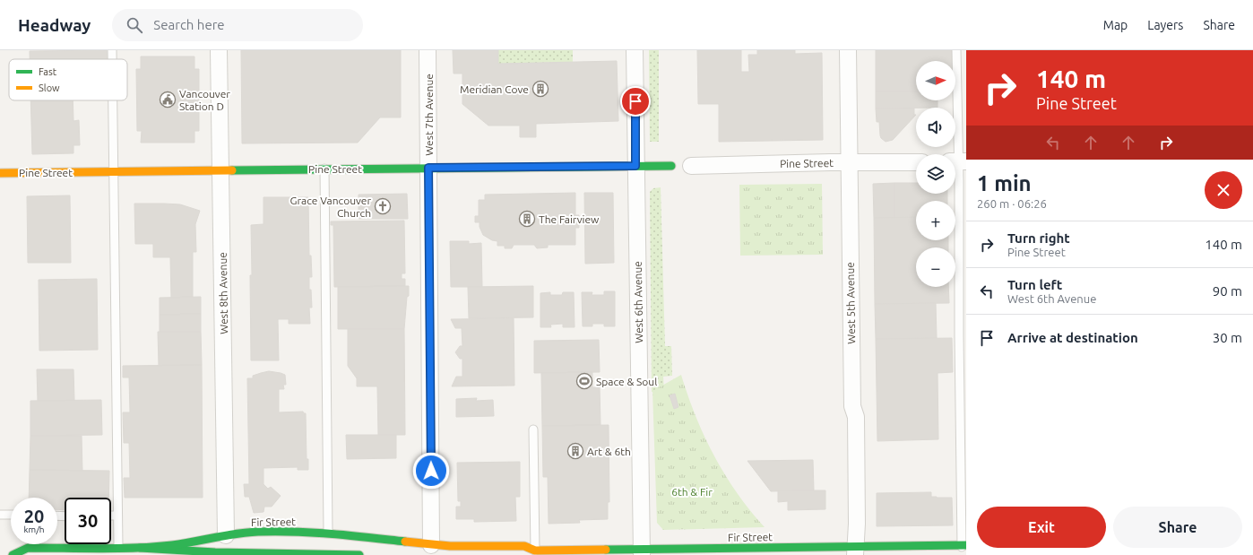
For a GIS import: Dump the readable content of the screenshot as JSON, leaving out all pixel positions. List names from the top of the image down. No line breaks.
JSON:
{"streets":{"main road":["Pine Street","Fir Street"],"street":["West 7th Avenue","West 8th Avenue","West 6th Avenue","West 5th Avenue"]},"crossings":[["West 7th Avenue","Pine Street"],["West 7th Avenue","Fir Street"],["Pine Street","West 8th Avenue"],["Pine Street","West 6th Avenue"],["Pine Street","West 5th Avenue"],["West 8th Avenue","Fir Street"],["West 6th Avenue","Fir Street"],["West 5th Avenue","Fir Street"]],"parks":["6th & Fir"],"places":{"building":["Meridian Cove","The Fairview","Art & 6th"],"public building":["Vancouver Station D"],"church":["Grace Vancouver Church"],"sports":["Space & Soul"]},"legend":["Fast","Slow"],"north":"right","page":{"header":"Headway","search":"Search here","nav":["Map","Layers","Share"],"turn":["140 m","Pine Street"],"map_buttons":["+","−"],"heading":["1 min","260 m · 06:26"],"list":[{"name":"Turn right","note":"Pine Street","value":"140 m"},{"name":"Turn left","note":"West 6th Avenue","value":"90 m"},{"name":"Arrive at destination","value":"30 m"}],"speed":"20 km/h","limit":"30","buttons":["Exit","Share"]}}
